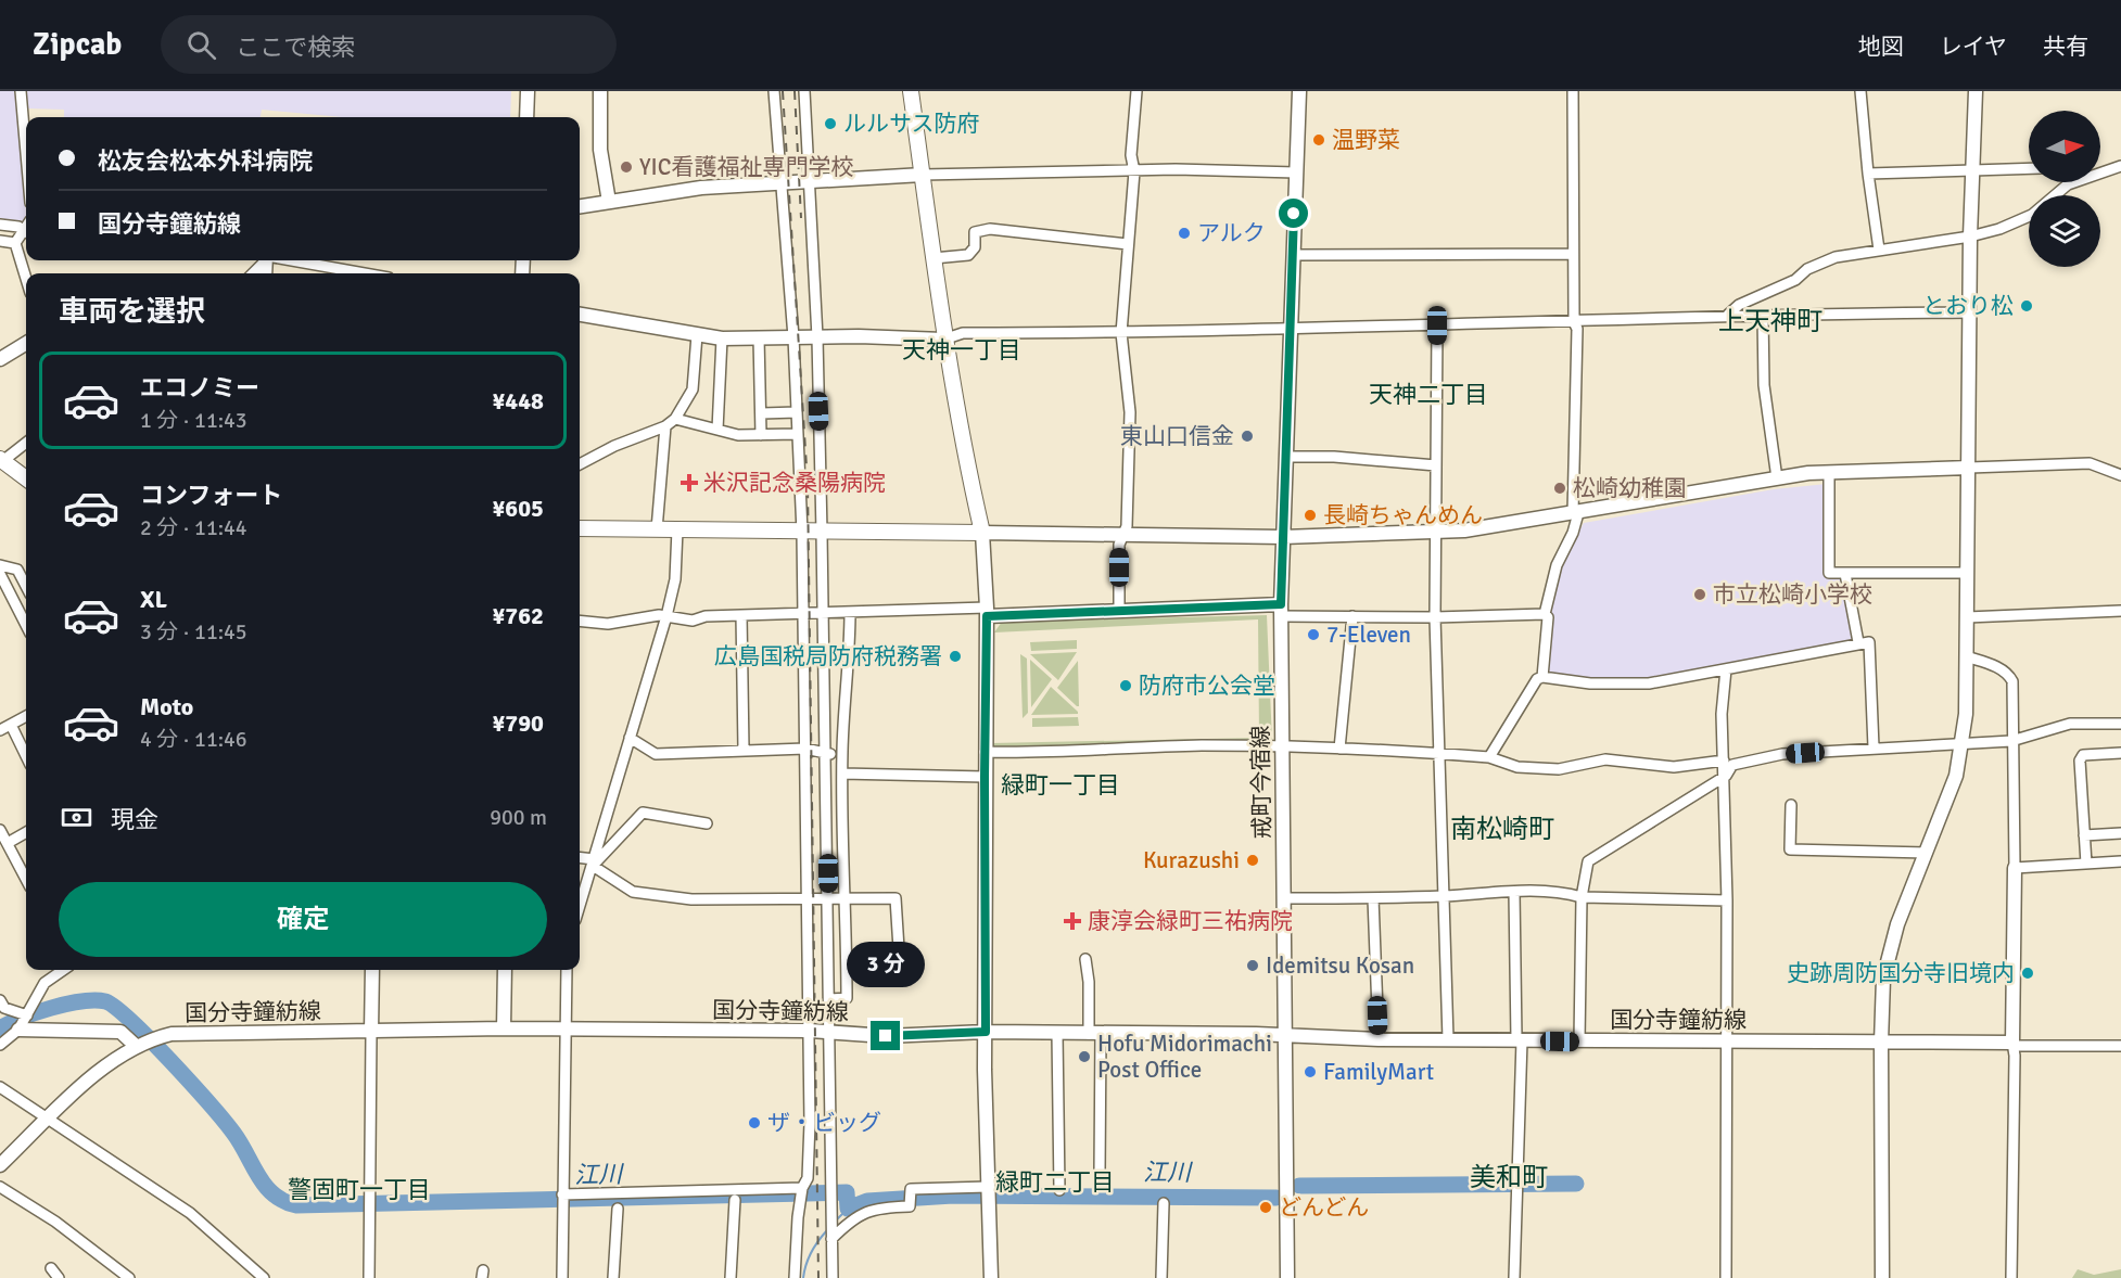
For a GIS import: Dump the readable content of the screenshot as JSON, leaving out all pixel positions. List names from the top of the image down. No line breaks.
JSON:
{"streets":{"street":["戒町今宿線","国分寺鐘紡線"]},"crossings":[["戒町今宿線","国分寺鐘紡線"]],"districts":["上天神町","天神一丁目","天神二丁目","緑町一丁目","南松崎町","美和町","緑町二丁目","警固町一丁目"],"water":["江川"],"places":{"other":["ルルサス防府","温野菜","YIC看護福祉専門学校","アルク","とおり松","東山口信金","松崎幼稚園","長崎ちゃんめん","市立松崎小学校","7-Eleven","広島国税局防府税務署","防府市公会堂","Kurazushi","Idemitsu Kosan","史跡周防国分寺旧境内","Hofu Midorimachi Post Office","FamilyMart","ザ・ビッグ","どんどん"],"health":["米沢記念桑陽病院","康淳会緑町三祐病院"]},"north":"right","page":{"header":"Zipcab","search":"ここで検索","nav":["地図","レイヤ","共有"],"banner":["松友会松本外科病院","国分寺鐘紡線"],"heading":"車両を選択","list":[{"name":"エコノミー","note":"1 分 · 11:43","value":"¥448"},{"name":"コンフォート","note":"2 分 · 11:44","value":"¥605"},{"name":"XL","note":"3 分 · 11:45","value":"¥762"},{"name":"Moto","note":"4 分 · 11:46","value":"¥790"}],"pay":["現金","900 m"],"buttons":"確定","bubble":"3 分"}}
